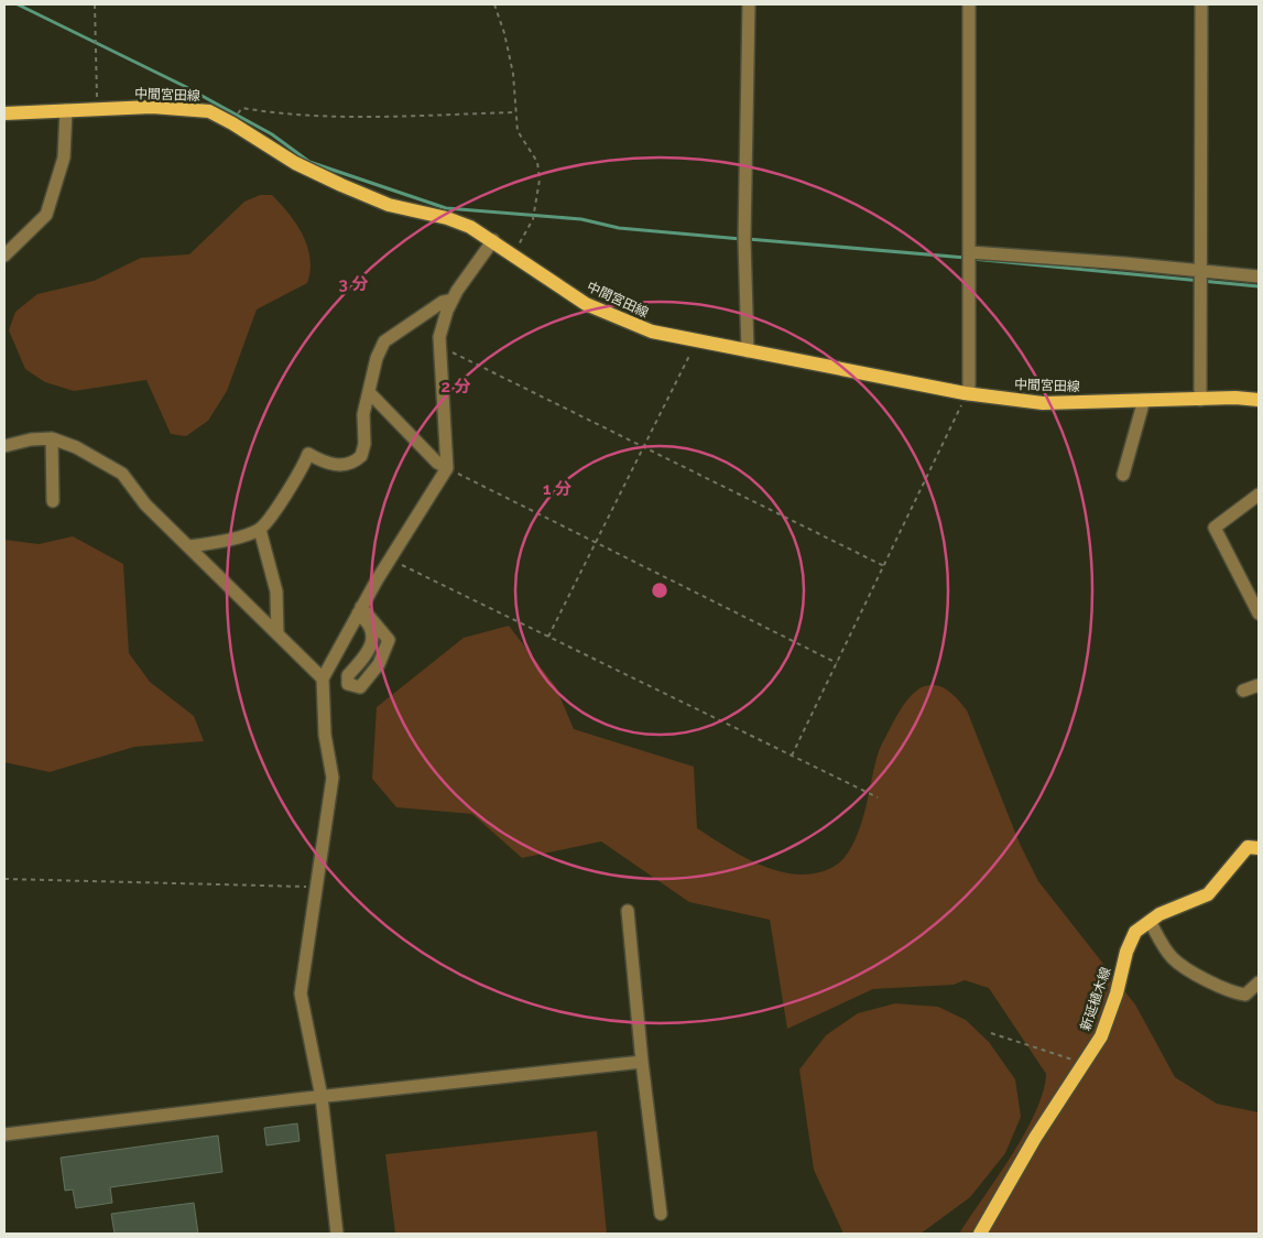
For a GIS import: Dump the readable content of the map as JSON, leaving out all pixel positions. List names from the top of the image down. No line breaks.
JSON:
{"streets":{"main road":["中間宮田線","新延植木線"]},"rings":["3 分","2 分","1 分"]}
